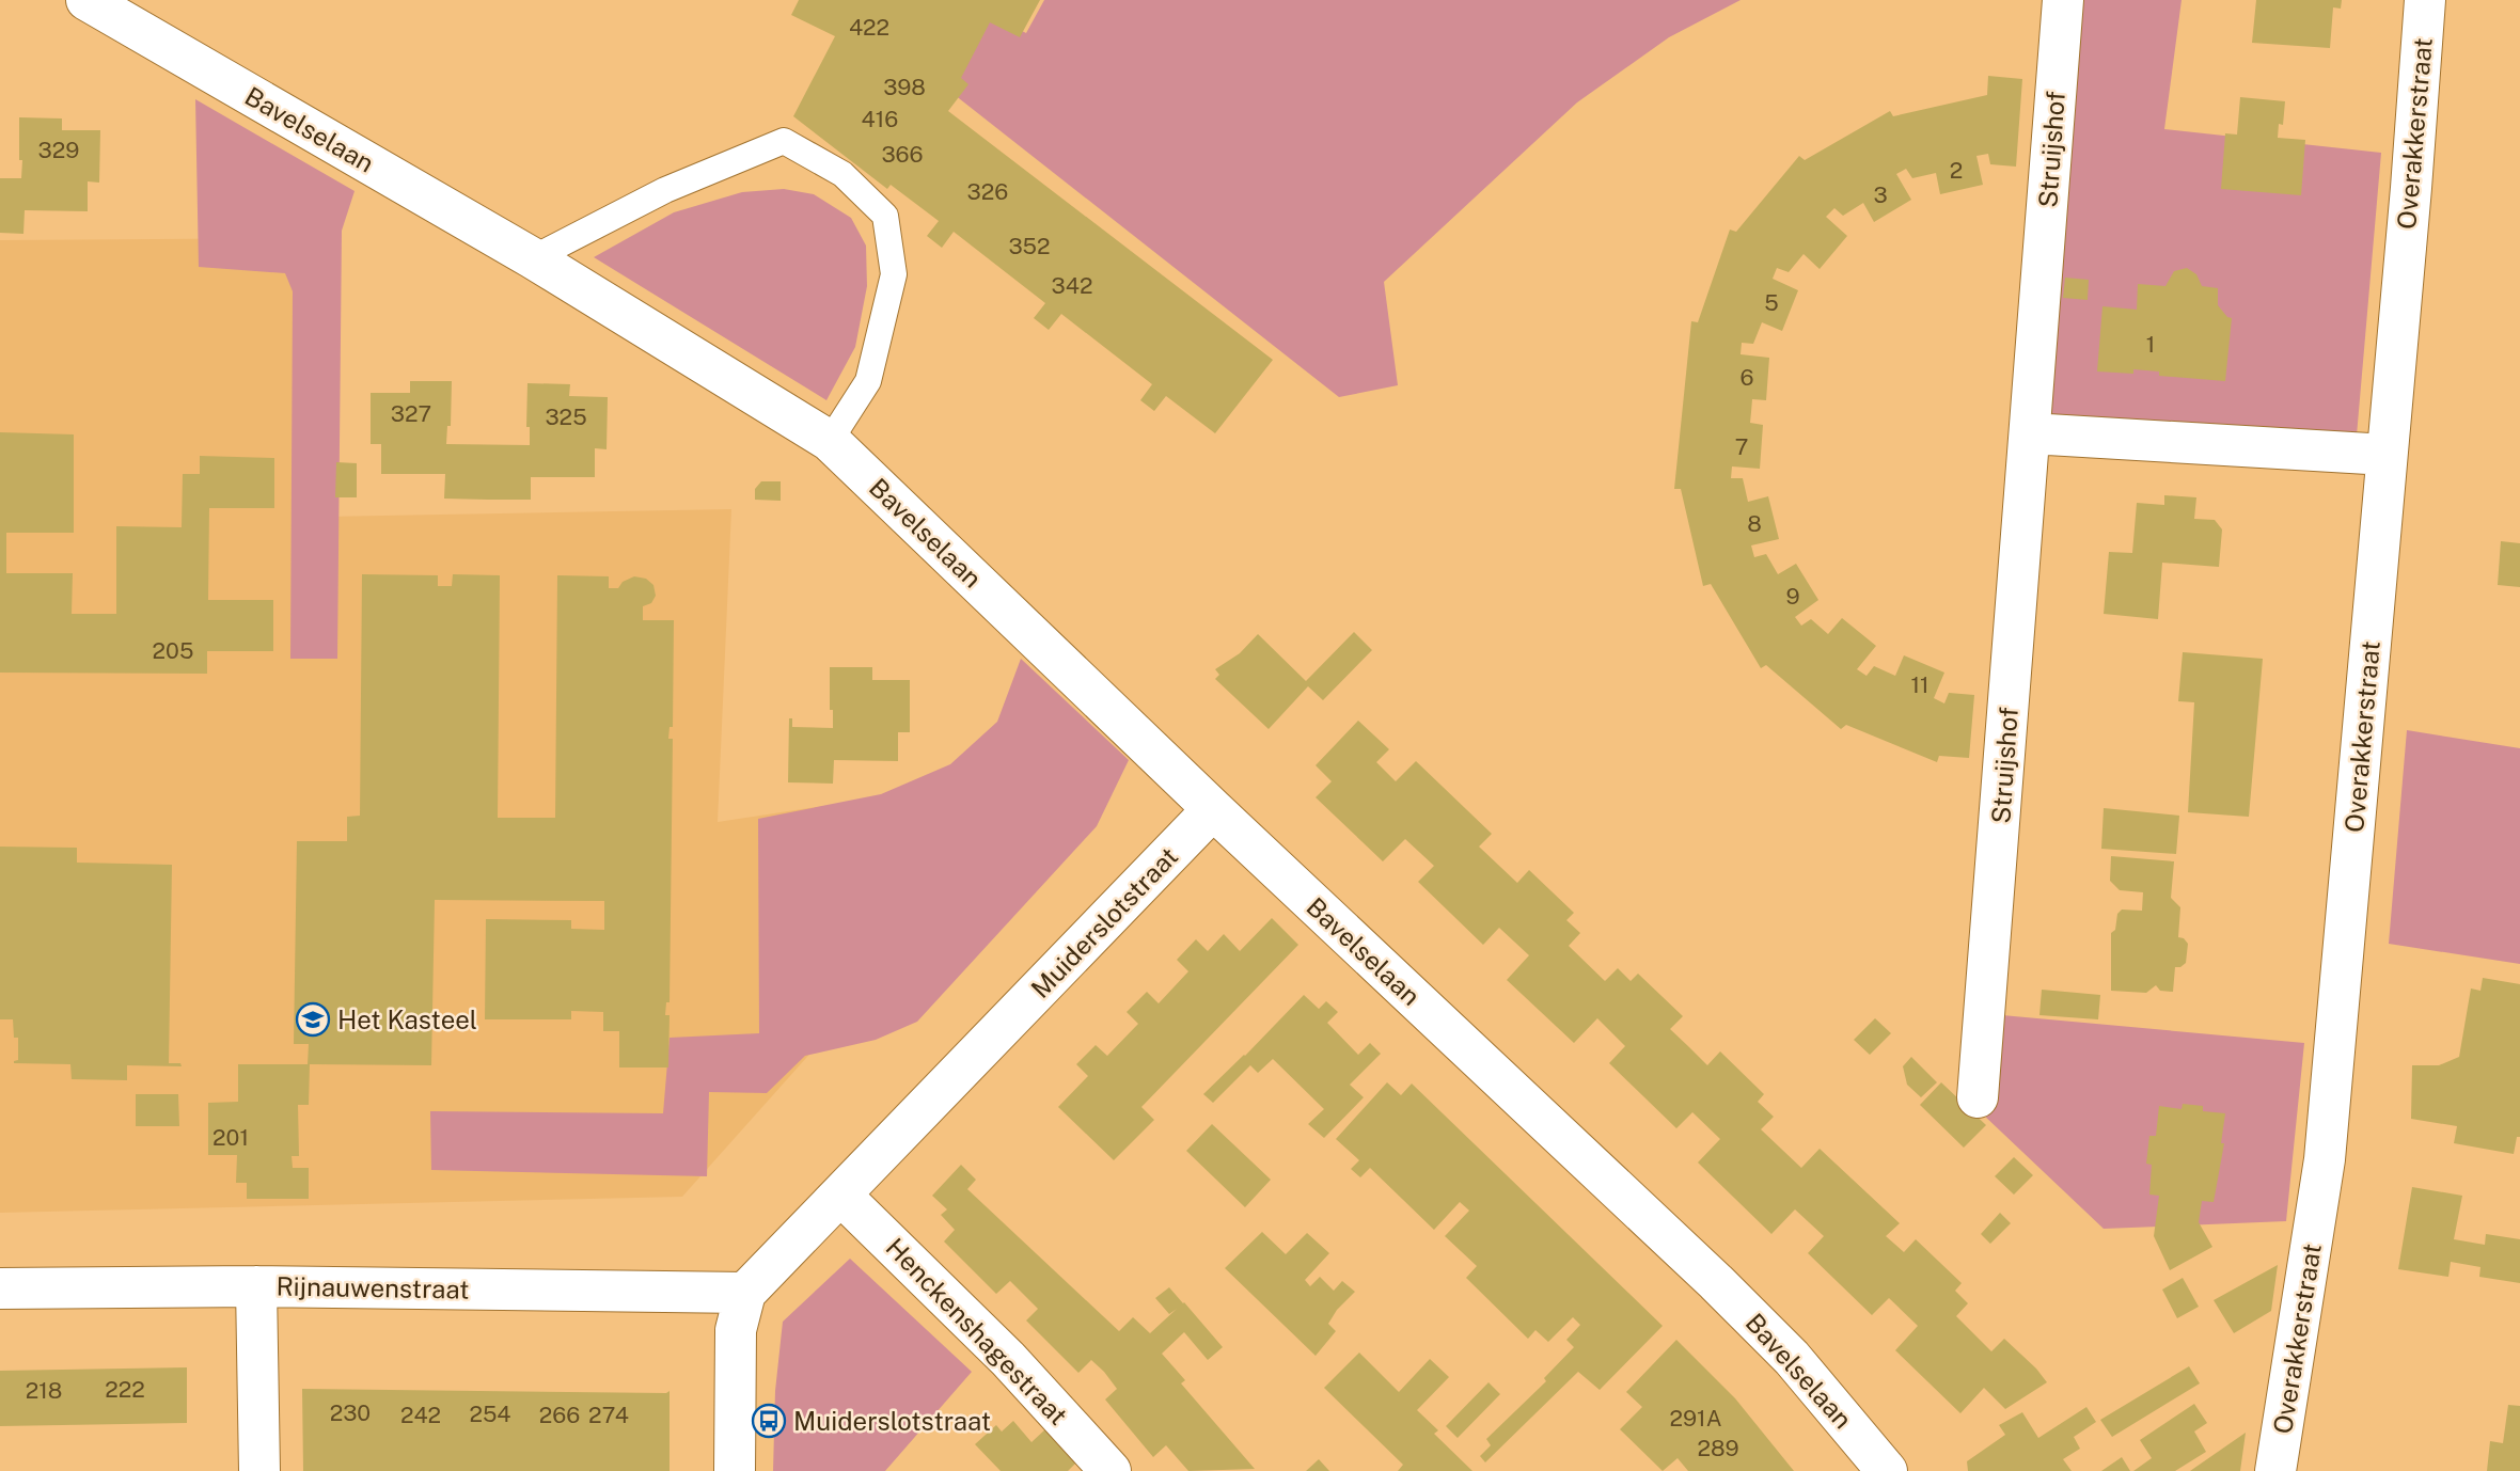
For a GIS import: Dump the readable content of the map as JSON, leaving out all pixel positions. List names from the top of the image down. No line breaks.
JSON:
{"streets":{"street":["Bavelselaan","Overakkerstraat","Struijshof","Muiderslotstraat","Rijnauwenstraat","Henckenshagestraat"]},"crossings":[["Bavelselaan","Muiderslotstraat"],["Muiderslotstraat","Rijnauwenstraat"],["Muiderslotstraat","Henckenshagestraat"]],"places":{"school or university":["Het Kasteel"],"bus stop":["Muiderslotstraat"]},"house_numbers":["422","398","416","329","366","2","326","3","352","342","5","1","6","327","325","7","8","9","205","11","201","222","218","230","254","242","266","274","291A","289"]}
